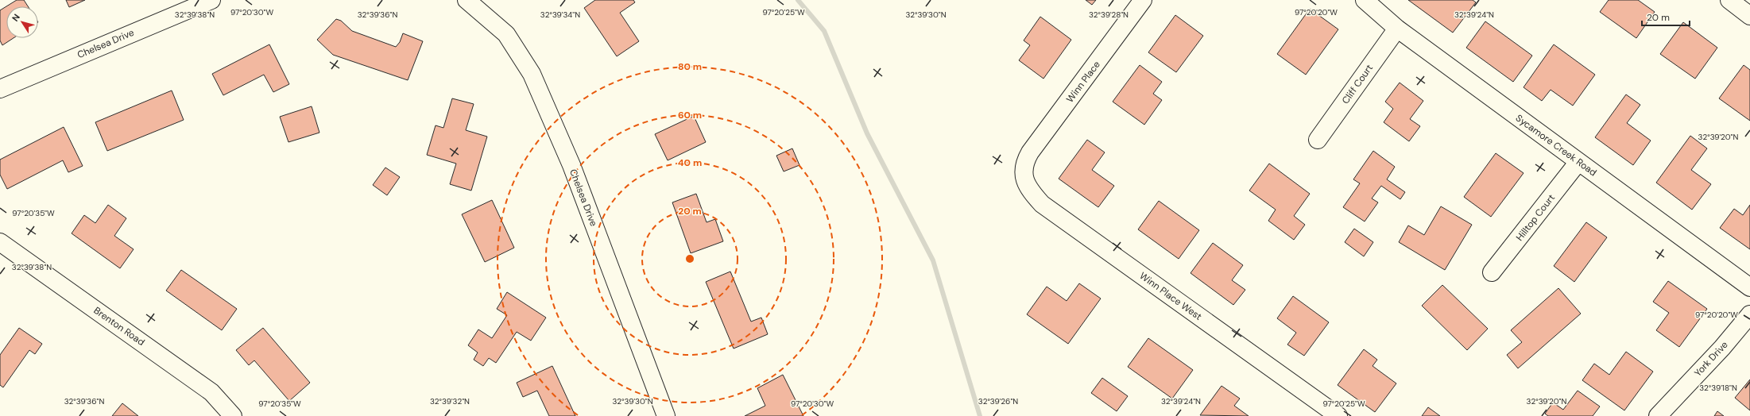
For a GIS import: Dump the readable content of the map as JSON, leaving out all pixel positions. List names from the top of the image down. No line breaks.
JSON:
{"streets":{"street":["Chelsea Drive","Winn Place","Cliff Court","Sycamore Creek Road","Hilltop Court","Winn Place West","Brenton Road","York Drive"]},"crossings":[["Winn Place","Winn Place West"],["Cliff Court","Sycamore Creek Road"],["Sycamore Creek Road","Hilltop Court"]],"scale_bar":"20 m","north":"top left","coordinates":["97°20'25\"W","97°20'30\"W","97°20'20\"W","32°39'36\"N","32°39'34\"N","32°39'28\"N","32°39'38\"N","32°39'30\"N","32°39'24\"N","32°39'20\"N","97°20'35\"W","32°39'18\"N","32°39'32\"N","32°39'26\"N"],"rings":["80 m","60 m","40 m","20 m"]}
